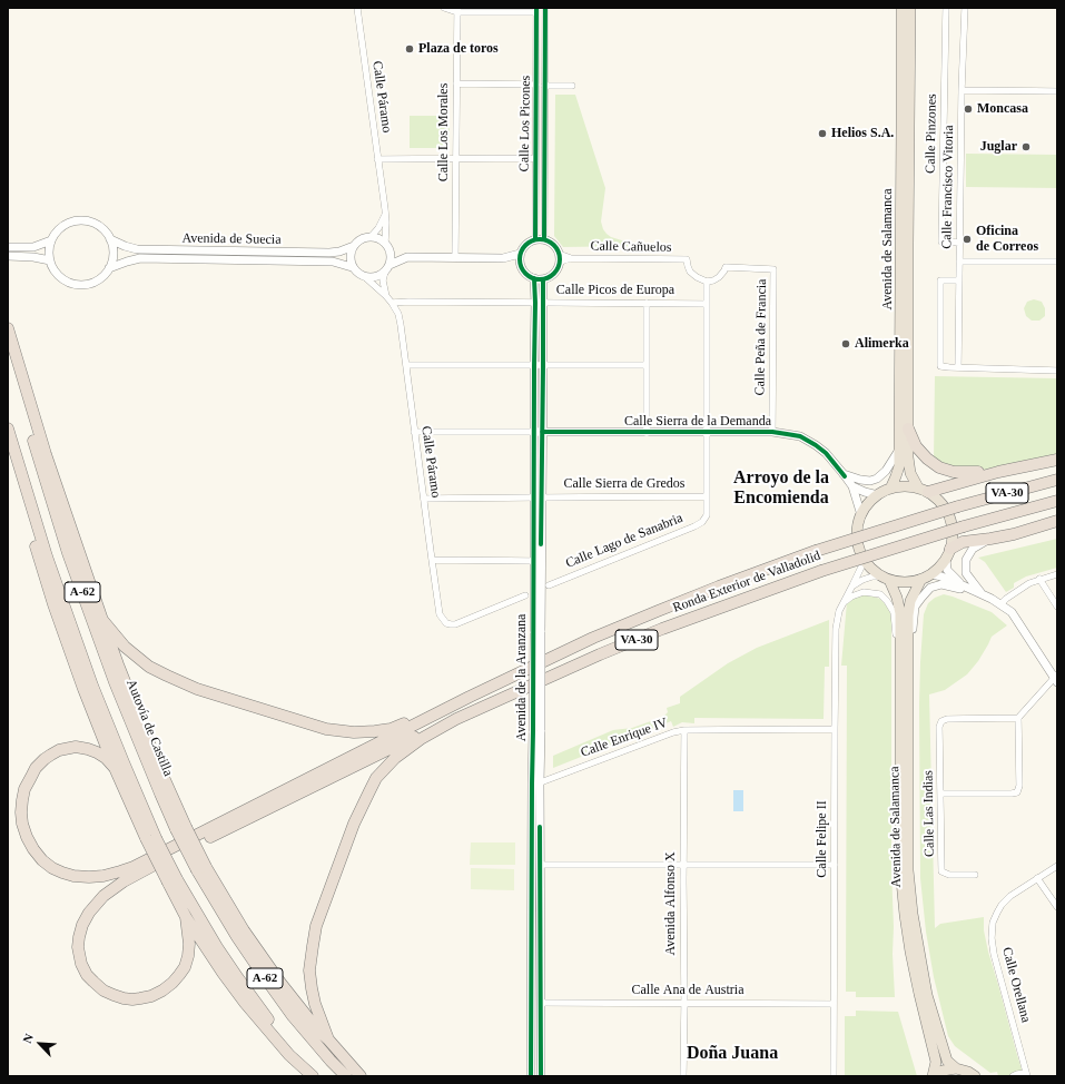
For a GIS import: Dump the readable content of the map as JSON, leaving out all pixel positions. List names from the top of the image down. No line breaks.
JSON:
{"streets":{"highway":["Avenida de Salamanca","VA-30","Ronda Exterior de Valladolid","A-62","Autovía de Castilla"],"street":["Calle Páramo","Calle Los Picones","Calle Los Morales","Calle Pinzones","Calle Francisco Vitoria","Avenida de Suecia","Calle Cañuelos","Calle Picos de Europa","Calle Peña de Francia","Calle Sierra de la Demanda","Calle Sierra de Gredos","Calle Lago de Sanabria","Avenida de la Aranzana","Calle Enrique IV","Calle Las Indias","Calle Felipe II","Avenida Alfonso X","Calle Orellana","Calle Ana de Austria"]},"crossings":[["Calle Páramo","Avenida de Suecia"],["Calle Páramo","Calle Picos de Europa"],["Calle Páramo","Calle Sierra de la Demanda"],["Calle Páramo","Calle Sierra de Gredos"],["Calle Los Picones","Calle Cañuelos"],["Calle Los Picones","Avenida de la Aranzana"],["Calle Pinzones","Calle Francisco Vitoria"],["Calle Cañuelos","Calle Peña de Francia"],["Calle Cañuelos","Avenida de la Aranzana"],["Avenida de Salamanca","Calle Sierra de la Demanda"],["Avenida de Salamanca","Calle Felipe II"],["Calle Picos de Europa","Avenida de la Aranzana"],["Calle Peña de Francia","Calle Sierra de la Demanda"],["Calle Sierra de la Demanda","Avenida de la Aranzana"],["Calle Sierra de la Demanda","Calle Felipe II"],["Calle Sierra de Gredos","Calle Lago de Sanabria"],["Calle Sierra de Gredos","Avenida de la Aranzana"],["Avenida de la Aranzana","Calle Enrique IV"],["Avenida de la Aranzana","Calle Ana de Austria"],["Calle Enrique IV","Calle Felipe II"],["Calle Enrique IV","Avenida Alfonso X"],["Calle Felipe II","Calle Ana de Austria"],["Avenida Alfonso X","Calle Ana de Austria"]],"districts":["Arroyo de la Encomienda","Doña Juana"],"places":["Plaza de toros","Moncasa","Helios S.A.","Juglar","Oficina de Correos","Alimerka"],"north":"top left"}
